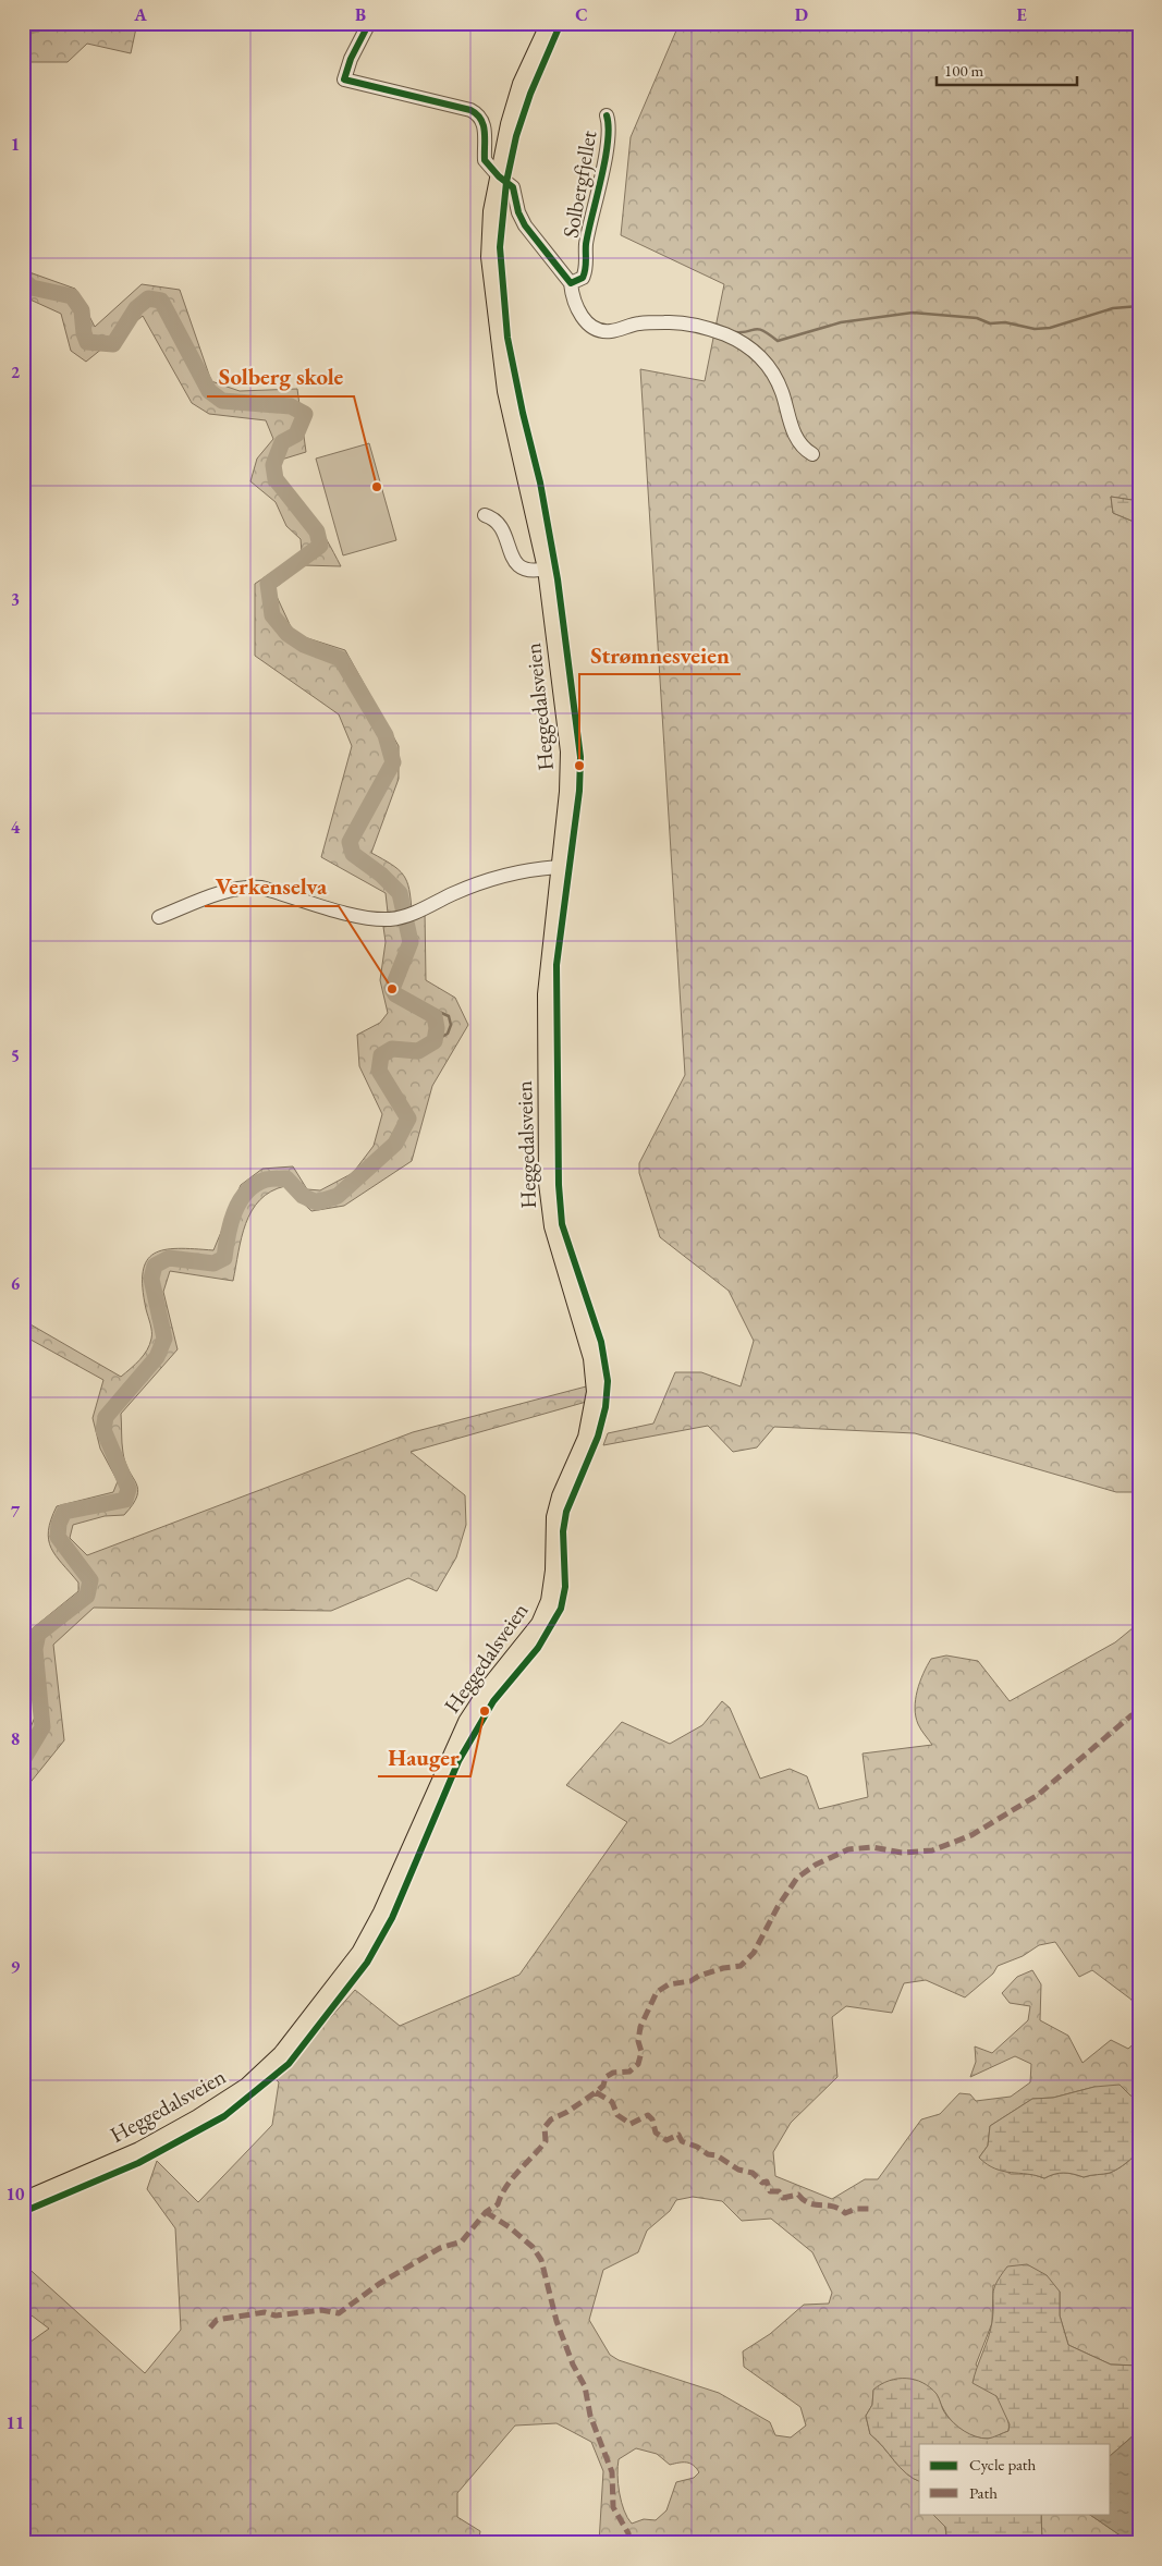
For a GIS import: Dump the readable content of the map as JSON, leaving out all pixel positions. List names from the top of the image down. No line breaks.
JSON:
{"streets":{"main road":["Heggedalsveien"],"street":["Solbergfjellet"]},"crossings":[["Solbergfjellet","Heggedalsveien"]],"places":["Solberg skole","Strømnesveien","Verkenselva","Hauger"],"legend":["Cycle path","Path"],"scale_bar":"100 m","grid":{"columns":["A","B","C","D","E"],"rows":["1","2","3","4","5","6","7","8","9","10","11"]}}
